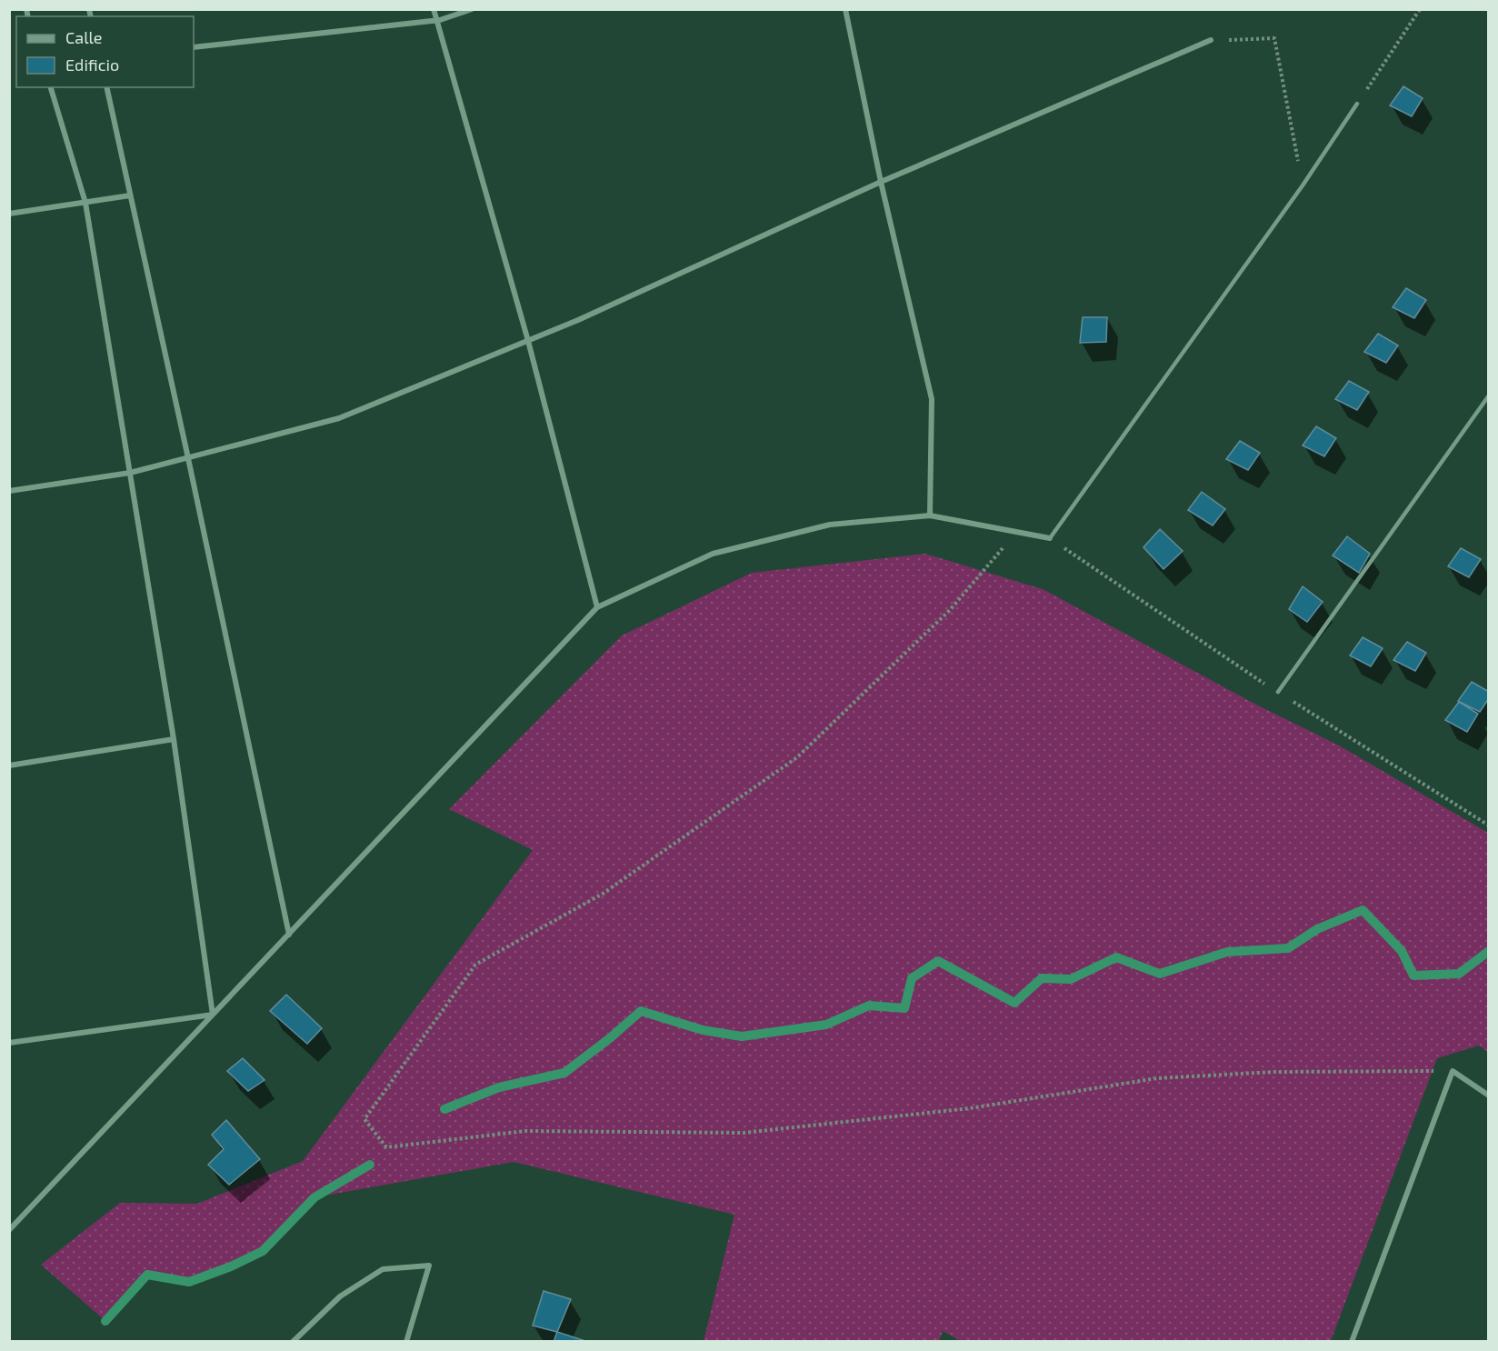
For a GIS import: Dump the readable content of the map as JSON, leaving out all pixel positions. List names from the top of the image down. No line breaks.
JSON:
{"legend":["Calle","Edificio"]}
